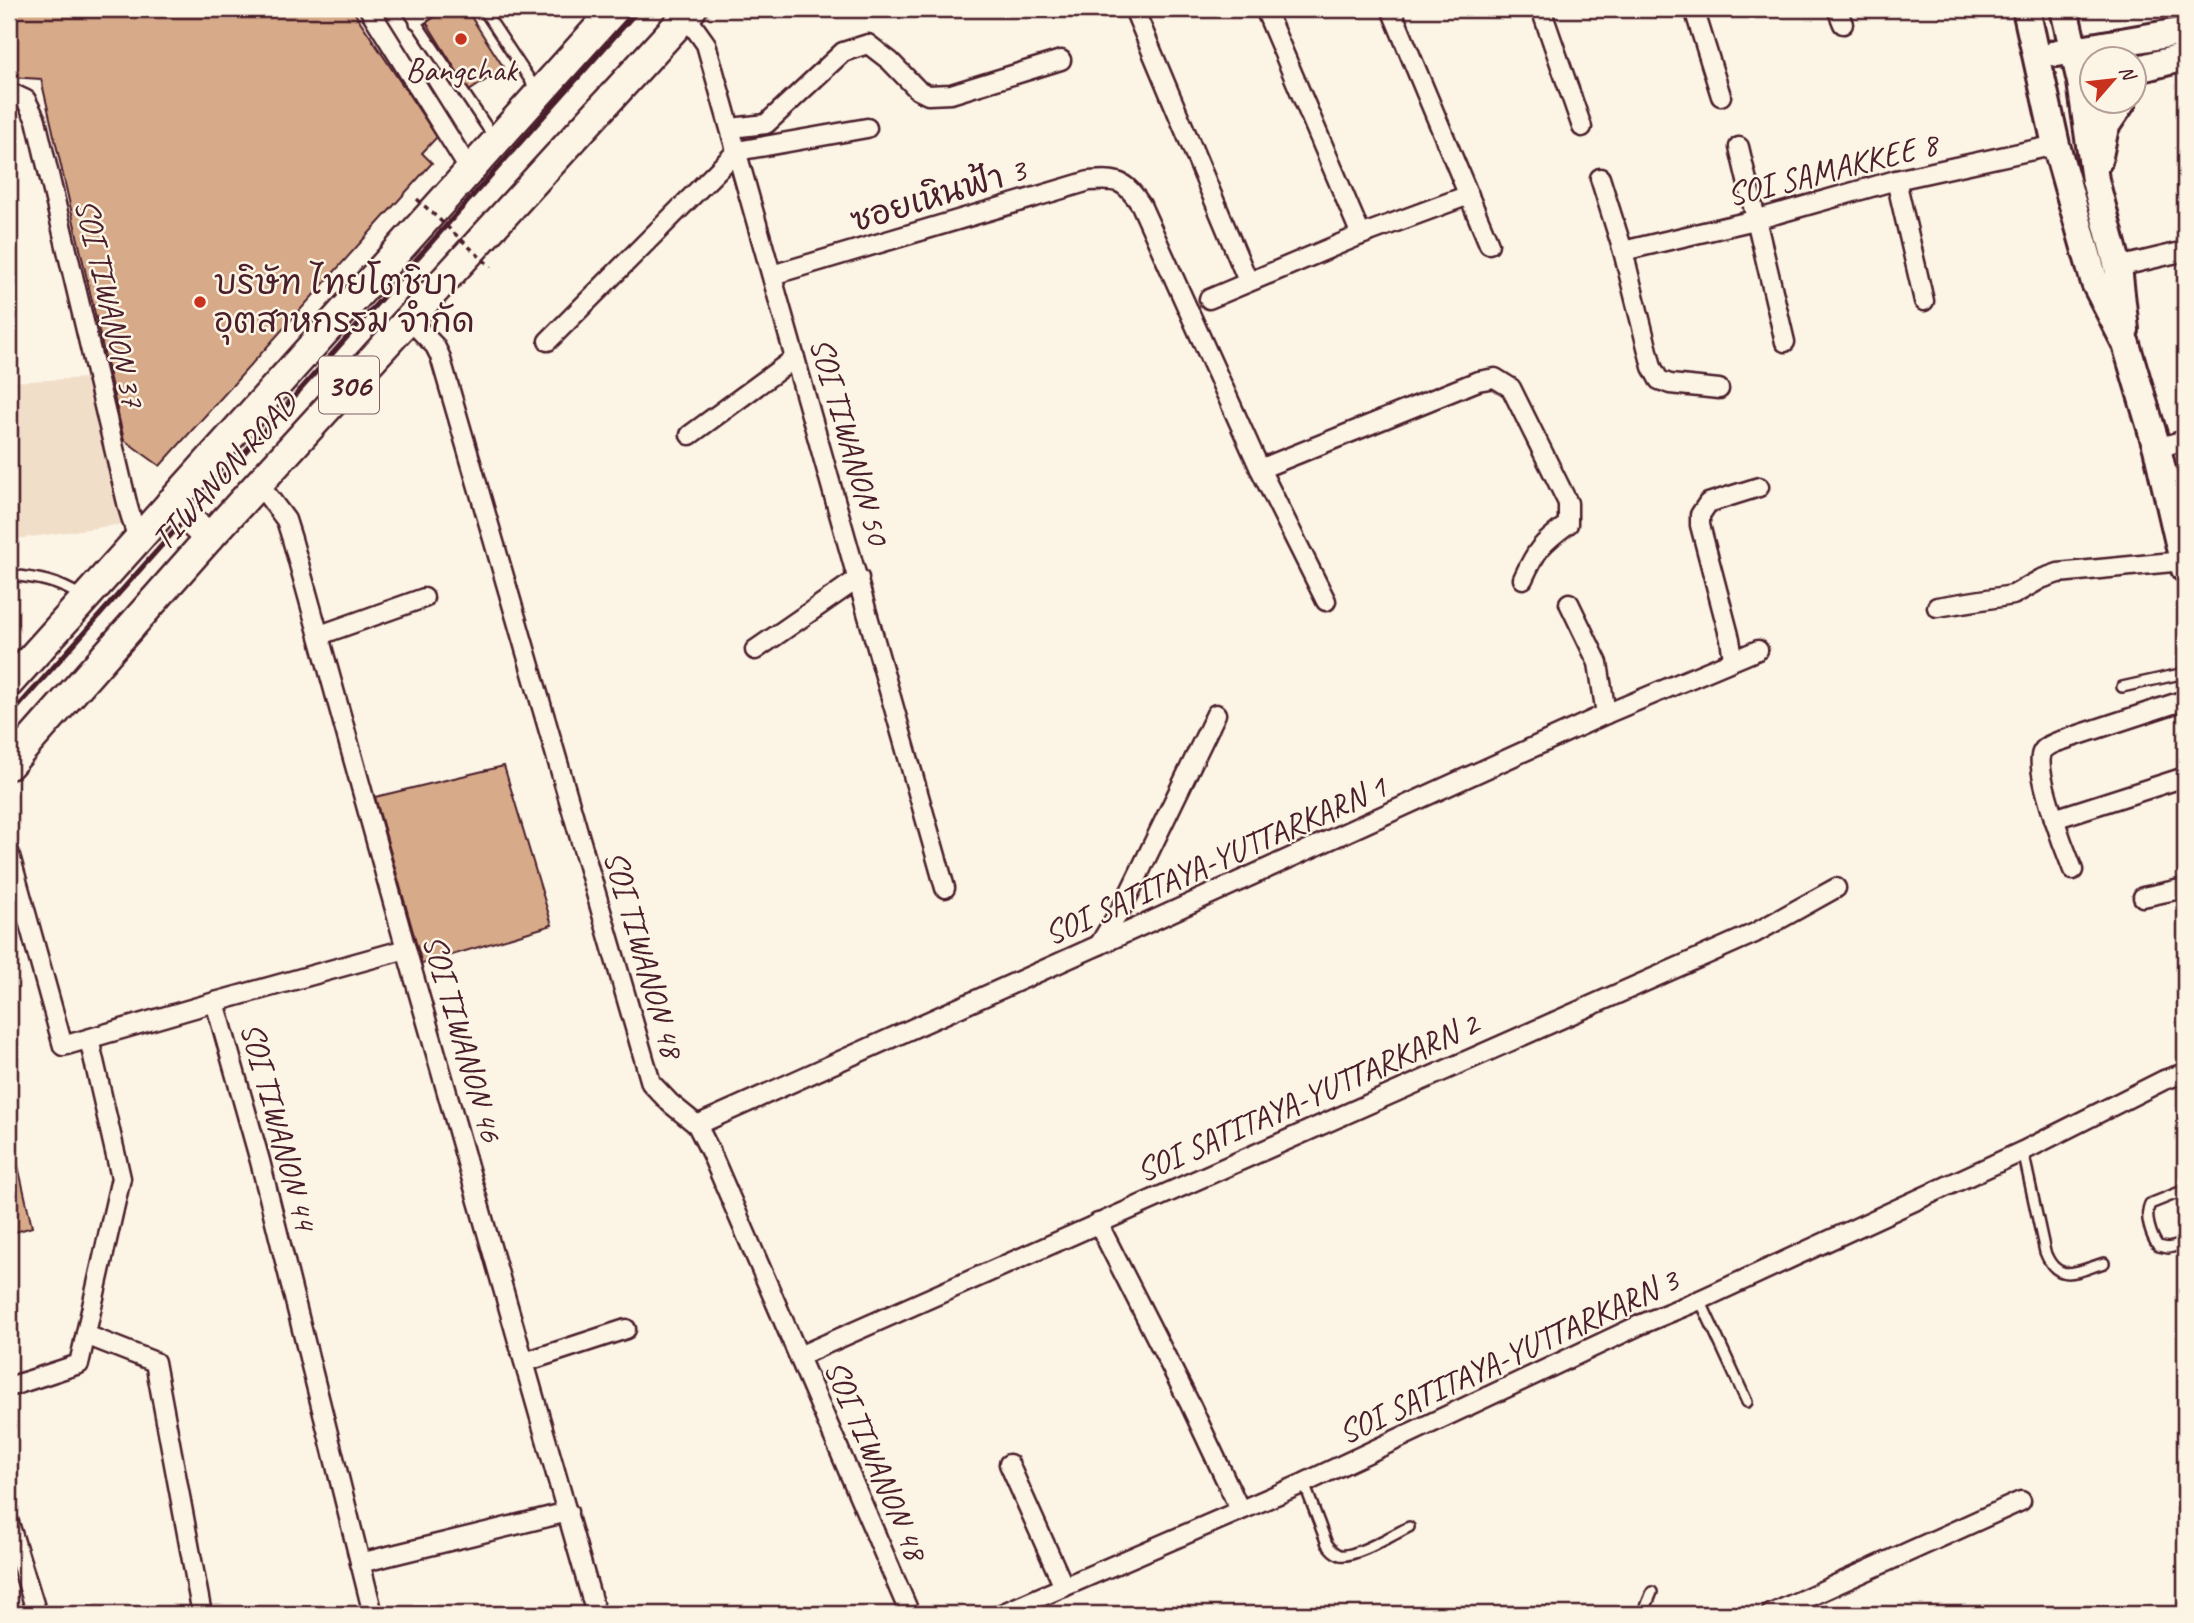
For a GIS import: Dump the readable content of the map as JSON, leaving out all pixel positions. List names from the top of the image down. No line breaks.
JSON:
{"streets":{"main road":["306","TIWANON ROAD"],"street":["SOI SAMAKKEE 8","ซอยเหินฟ้า 3","SOI TIWANON 37","SOI TIWANON 50","SOI SATITAYA-YUTTARKARN 1","SOI TIWANON 48","SOI TIWANON 46","SOI SATITAYA-YUTTARKARN 2","SOI TIWANON 44","SOI SATITAYA-YUTTARKARN 3"]},"crossings":[["ซอยเหินฟ้า 3","SOI TIWANON 50"],["SOI TIWANON 37","TIWANON ROAD"],["SOI TIWANON 50","TIWANON ROAD"],["TIWANON ROAD","SOI TIWANON 48"],["TIWANON ROAD","SOI TIWANON 46"],["SOI SATITAYA-YUTTARKARN 1","SOI TIWANON 48"],["SOI TIWANON 48","SOI SATITAYA-YUTTARKARN 2"]],"places":["Bangchak","บริษัท ไทยโตชิบา อุตสาหกรรม จำกัด"],"north":"top right"}
